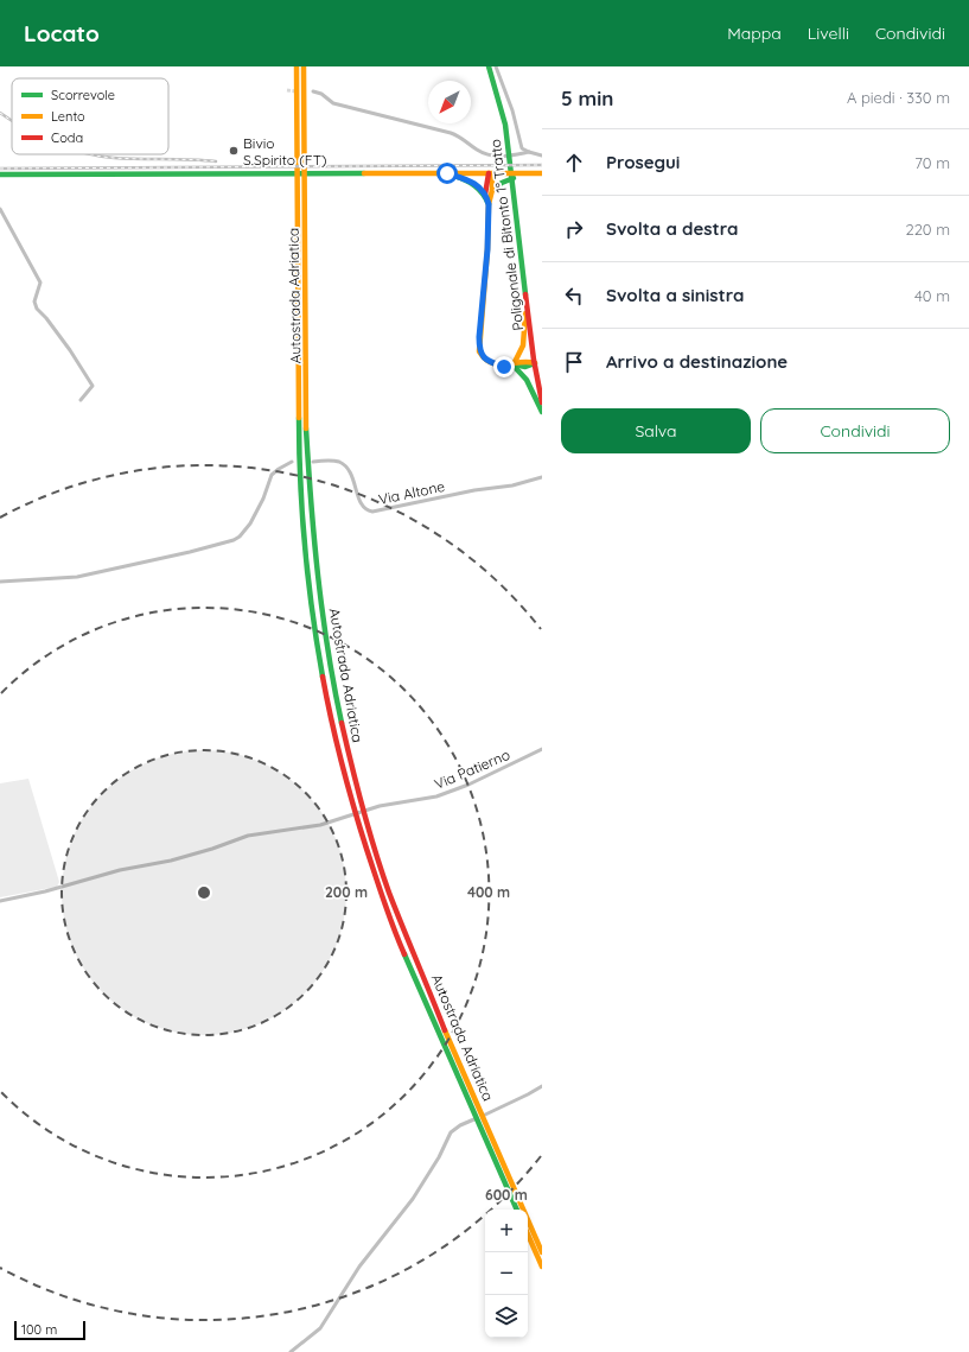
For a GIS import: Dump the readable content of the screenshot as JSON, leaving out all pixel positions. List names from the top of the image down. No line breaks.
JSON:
{"streets":{"main road":["Poligonale di Bitonto 1° Tratto","Autostrada Adriatica"],"street":["Via Altone","Via Patierno"]},"places":["Bivio S.Spirito (FT)"],"legend":["Scorrevole","Lento","Coda"],"scale_bar":"100 m","north":"bottom left","page":{"header":"Locato","nav":["Mappa","Livelli","Condividi"],"heading":["5 min","A piedi · 330 m"],"list":[["Prosegui","70 m"],["Svolta a destra","220 m"],["Svolta a sinistra","40 m"],"Arrivo a destinazione"],"buttons":["Salva","Condividi"],"map_buttons":["+","−"],"scale":"100 m"},"rings":["200 m","400 m","600 m"]}
